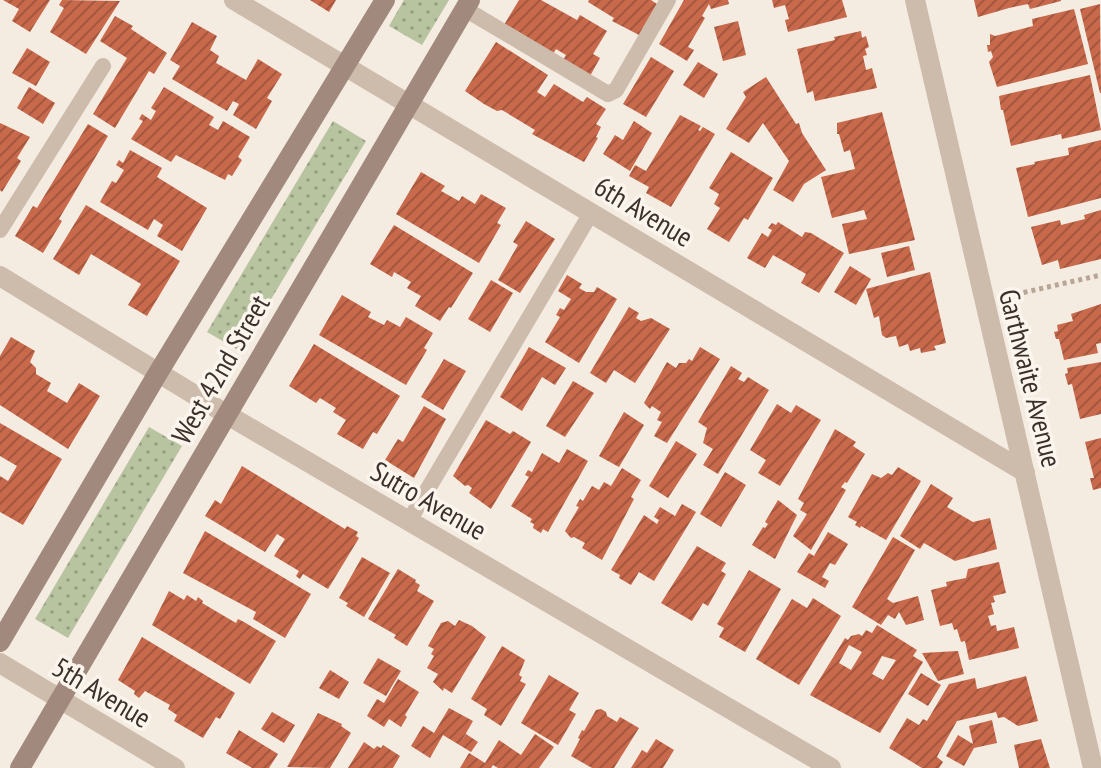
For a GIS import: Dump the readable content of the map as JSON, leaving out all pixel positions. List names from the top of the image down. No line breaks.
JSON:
{"streets":{"street":["6th Avenue","West 42nd Street","Garthwaite Avenue","Sutro Avenue","5th Avenue"]},"crossings":[["6th Avenue","West 42nd Street"],["6th Avenue","Garthwaite Avenue"],["West 42nd Street","Sutro Avenue"],["West 42nd Street","5th Avenue"]]}
